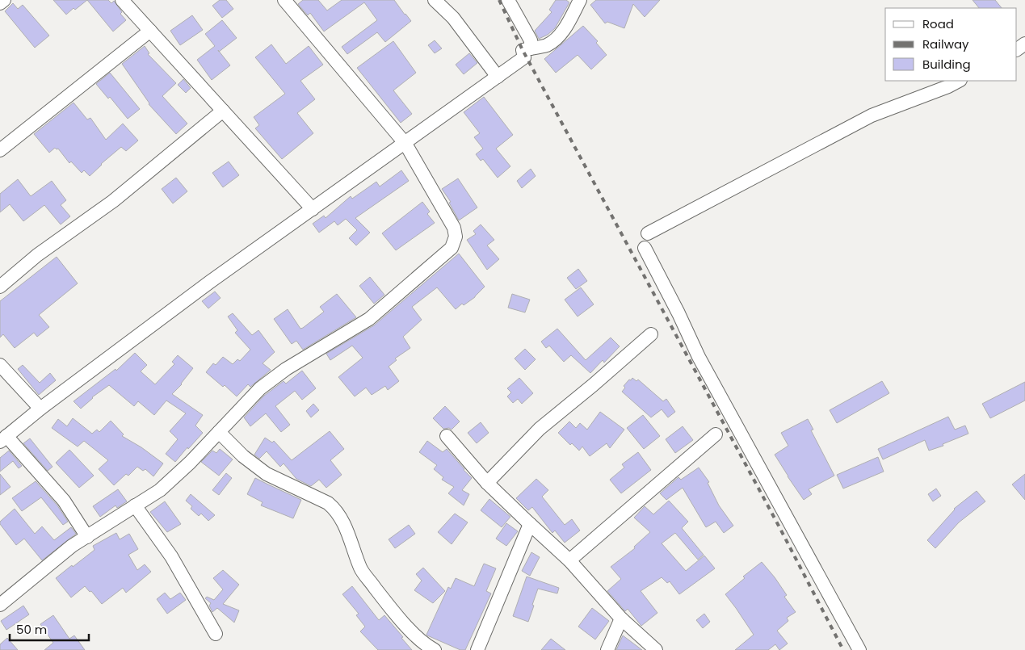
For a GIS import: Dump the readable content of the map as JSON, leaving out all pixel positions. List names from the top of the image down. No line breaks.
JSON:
{"legend":["Road","Railway","Building"],"scale_bar":"50 m"}
